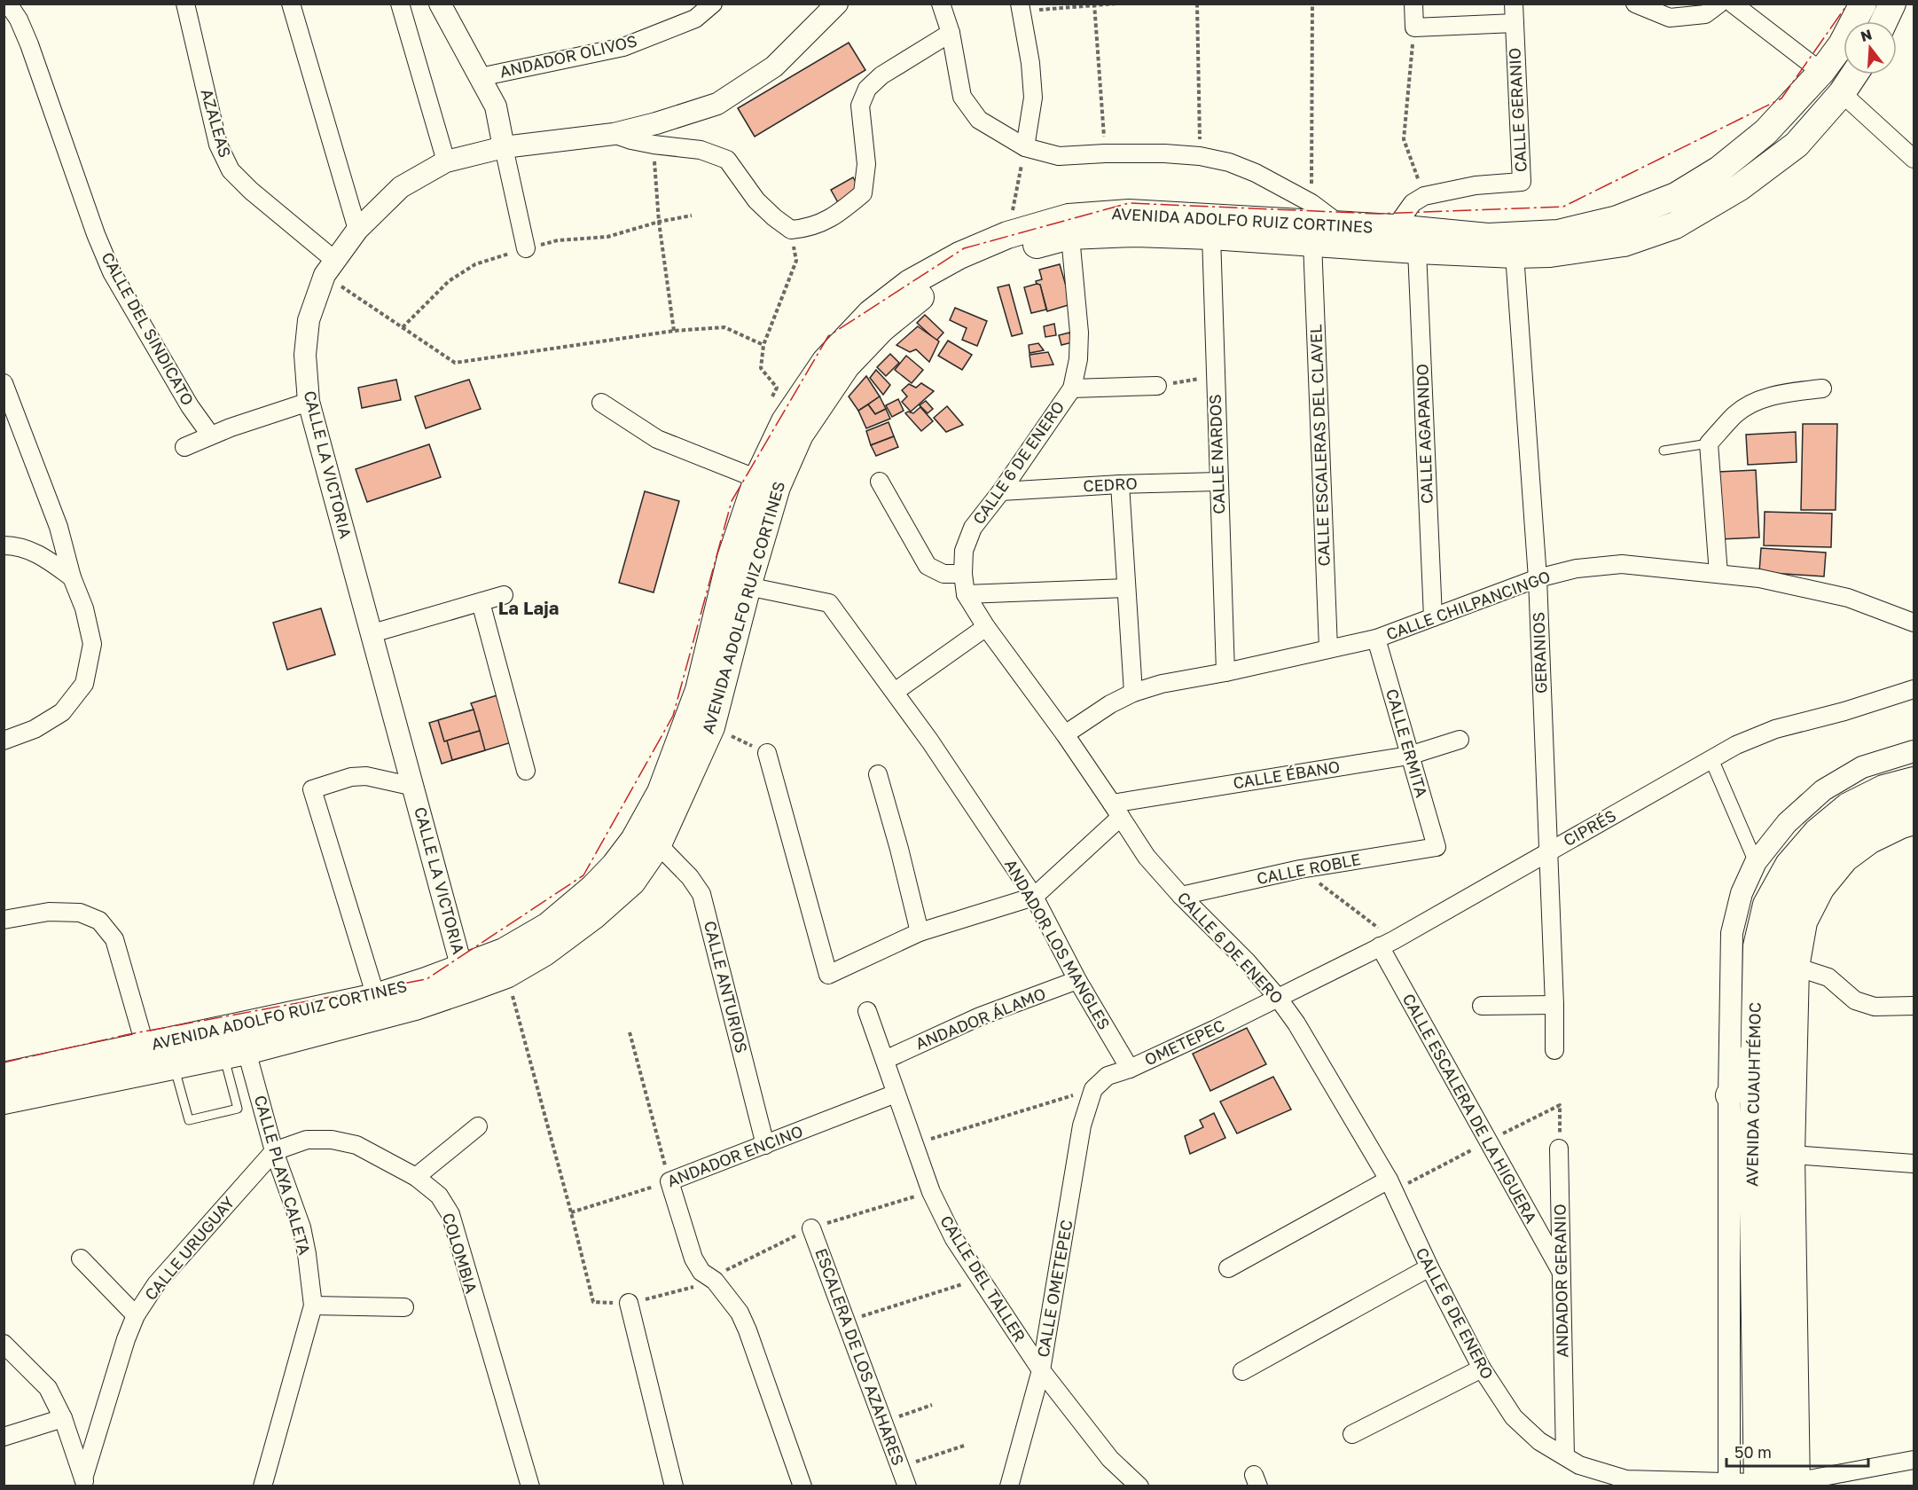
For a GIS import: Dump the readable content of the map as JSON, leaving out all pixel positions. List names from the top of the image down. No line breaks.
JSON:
{"streets":{"main road":["AVENIDA ADOLFO RUIZ CORTINES","AVENIDA CUAUHTÉMOC"],"street":["ANDADOR OLIVOS","CALLE GERANIO","AZALEAS","CALLE DEL SINDICATO","CALLE AGAPANDO","CALLE ESCALERAS DEL CLAVEL","CALLE NARDOS","CALLE 6 DE ENERO","CALLE LA VICTORIA","CEDRO","CALLE CHILPANCINGO","GERANIOS","CALLE ERMITA","CALLE ÉBANO","CIPRÉS","CALLE ROBLE","ANDADOR LOS MANGLES","CALLE ANTURIOS","ANDADOR ÁLAMO","OMETEPEC","CALLE ESCALERA DE LA HIGUERA","ANDADOR ENCINO","CALLE PLAYA CALETA","CALLE URUGUAY","COLOMBIA","CALLE DEL TALLER","ANDADOR GERANIO","CALLE OMETEPEC","ESCALERA DE LOS AZAHARES"]},"crossings":[["AZALEAS","CALLE LA VICTORIA"],["AVENIDA ADOLFO RUIZ CORTINES","CALLE AGAPANDO"],["AVENIDA ADOLFO RUIZ CORTINES","CALLE ESCALERAS DEL CLAVEL"],["AVENIDA ADOLFO RUIZ CORTINES","CALLE NARDOS"],["AVENIDA ADOLFO RUIZ CORTINES","CALLE 6 DE ENERO"],["AVENIDA ADOLFO RUIZ CORTINES","CALLE LA VICTORIA"],["AVENIDA ADOLFO RUIZ CORTINES","GERANIOS"],["AVENIDA ADOLFO RUIZ CORTINES","ANDADOR LOS MANGLES"],["AVENIDA ADOLFO RUIZ CORTINES","CALLE ANTURIOS"],["AVENIDA ADOLFO RUIZ CORTINES","CALLE PLAYA CALETA"],["CALLE AGAPANDO","CALLE CHILPANCINGO"],["CALLE ESCALERAS DEL CLAVEL","CALLE CHILPANCINGO"],["CALLE NARDOS","CEDRO"],["CALLE NARDOS","CALLE CHILPANCINGO"],["CALLE 6 DE ENERO","CEDRO"],["CALLE 6 DE ENERO","CALLE CHILPANCINGO"],["CALLE 6 DE ENERO","CALLE ÉBANO"],["CALLE 6 DE ENERO","CIPRÉS"],["CALLE 6 DE ENERO","CALLE ROBLE"],["CALLE 6 DE ENERO","OMETEPEC"],["CALLE 6 DE ENERO","AVENIDA CUAUHTÉMOC"],["CALLE 6 DE ENERO","ANDADOR GERANIO"],["CALLE CHILPANCINGO","GERANIOS"],["CALLE CHILPANCINGO","CALLE ERMITA"],["GERANIOS","CIPRÉS"],["CALLE ERMITA","CALLE ÉBANO"],["CALLE ERMITA","CALLE ROBLE"],["CIPRÉS","OMETEPEC"],["CIPRÉS","CALLE ESCALERA DE LA HIGUERA"],["ANDADOR LOS MANGLES","ANDADOR ÁLAMO"],["ANDADOR LOS MANGLES","OMETEPEC"],["CALLE ANTURIOS","ANDADOR ENCINO"],["ANDADOR ÁLAMO","CALLE DEL TALLER"],["OMETEPEC","CALLE OMETEPEC"],["CALLE ESCALERA DE LA HIGUERA","ANDADOR GERANIO"],["ANDADOR ENCINO","CALLE DEL TALLER"],["CALLE PLAYA CALETA","CALLE URUGUAY"],["CALLE PLAYA CALETA","COLOMBIA"],["CALLE URUGUAY","COLOMBIA"],["CALLE DEL TALLER","CALLE OMETEPEC"]],"districts":["La Laja"],"scale_bar":"50 m","north":"top"}
